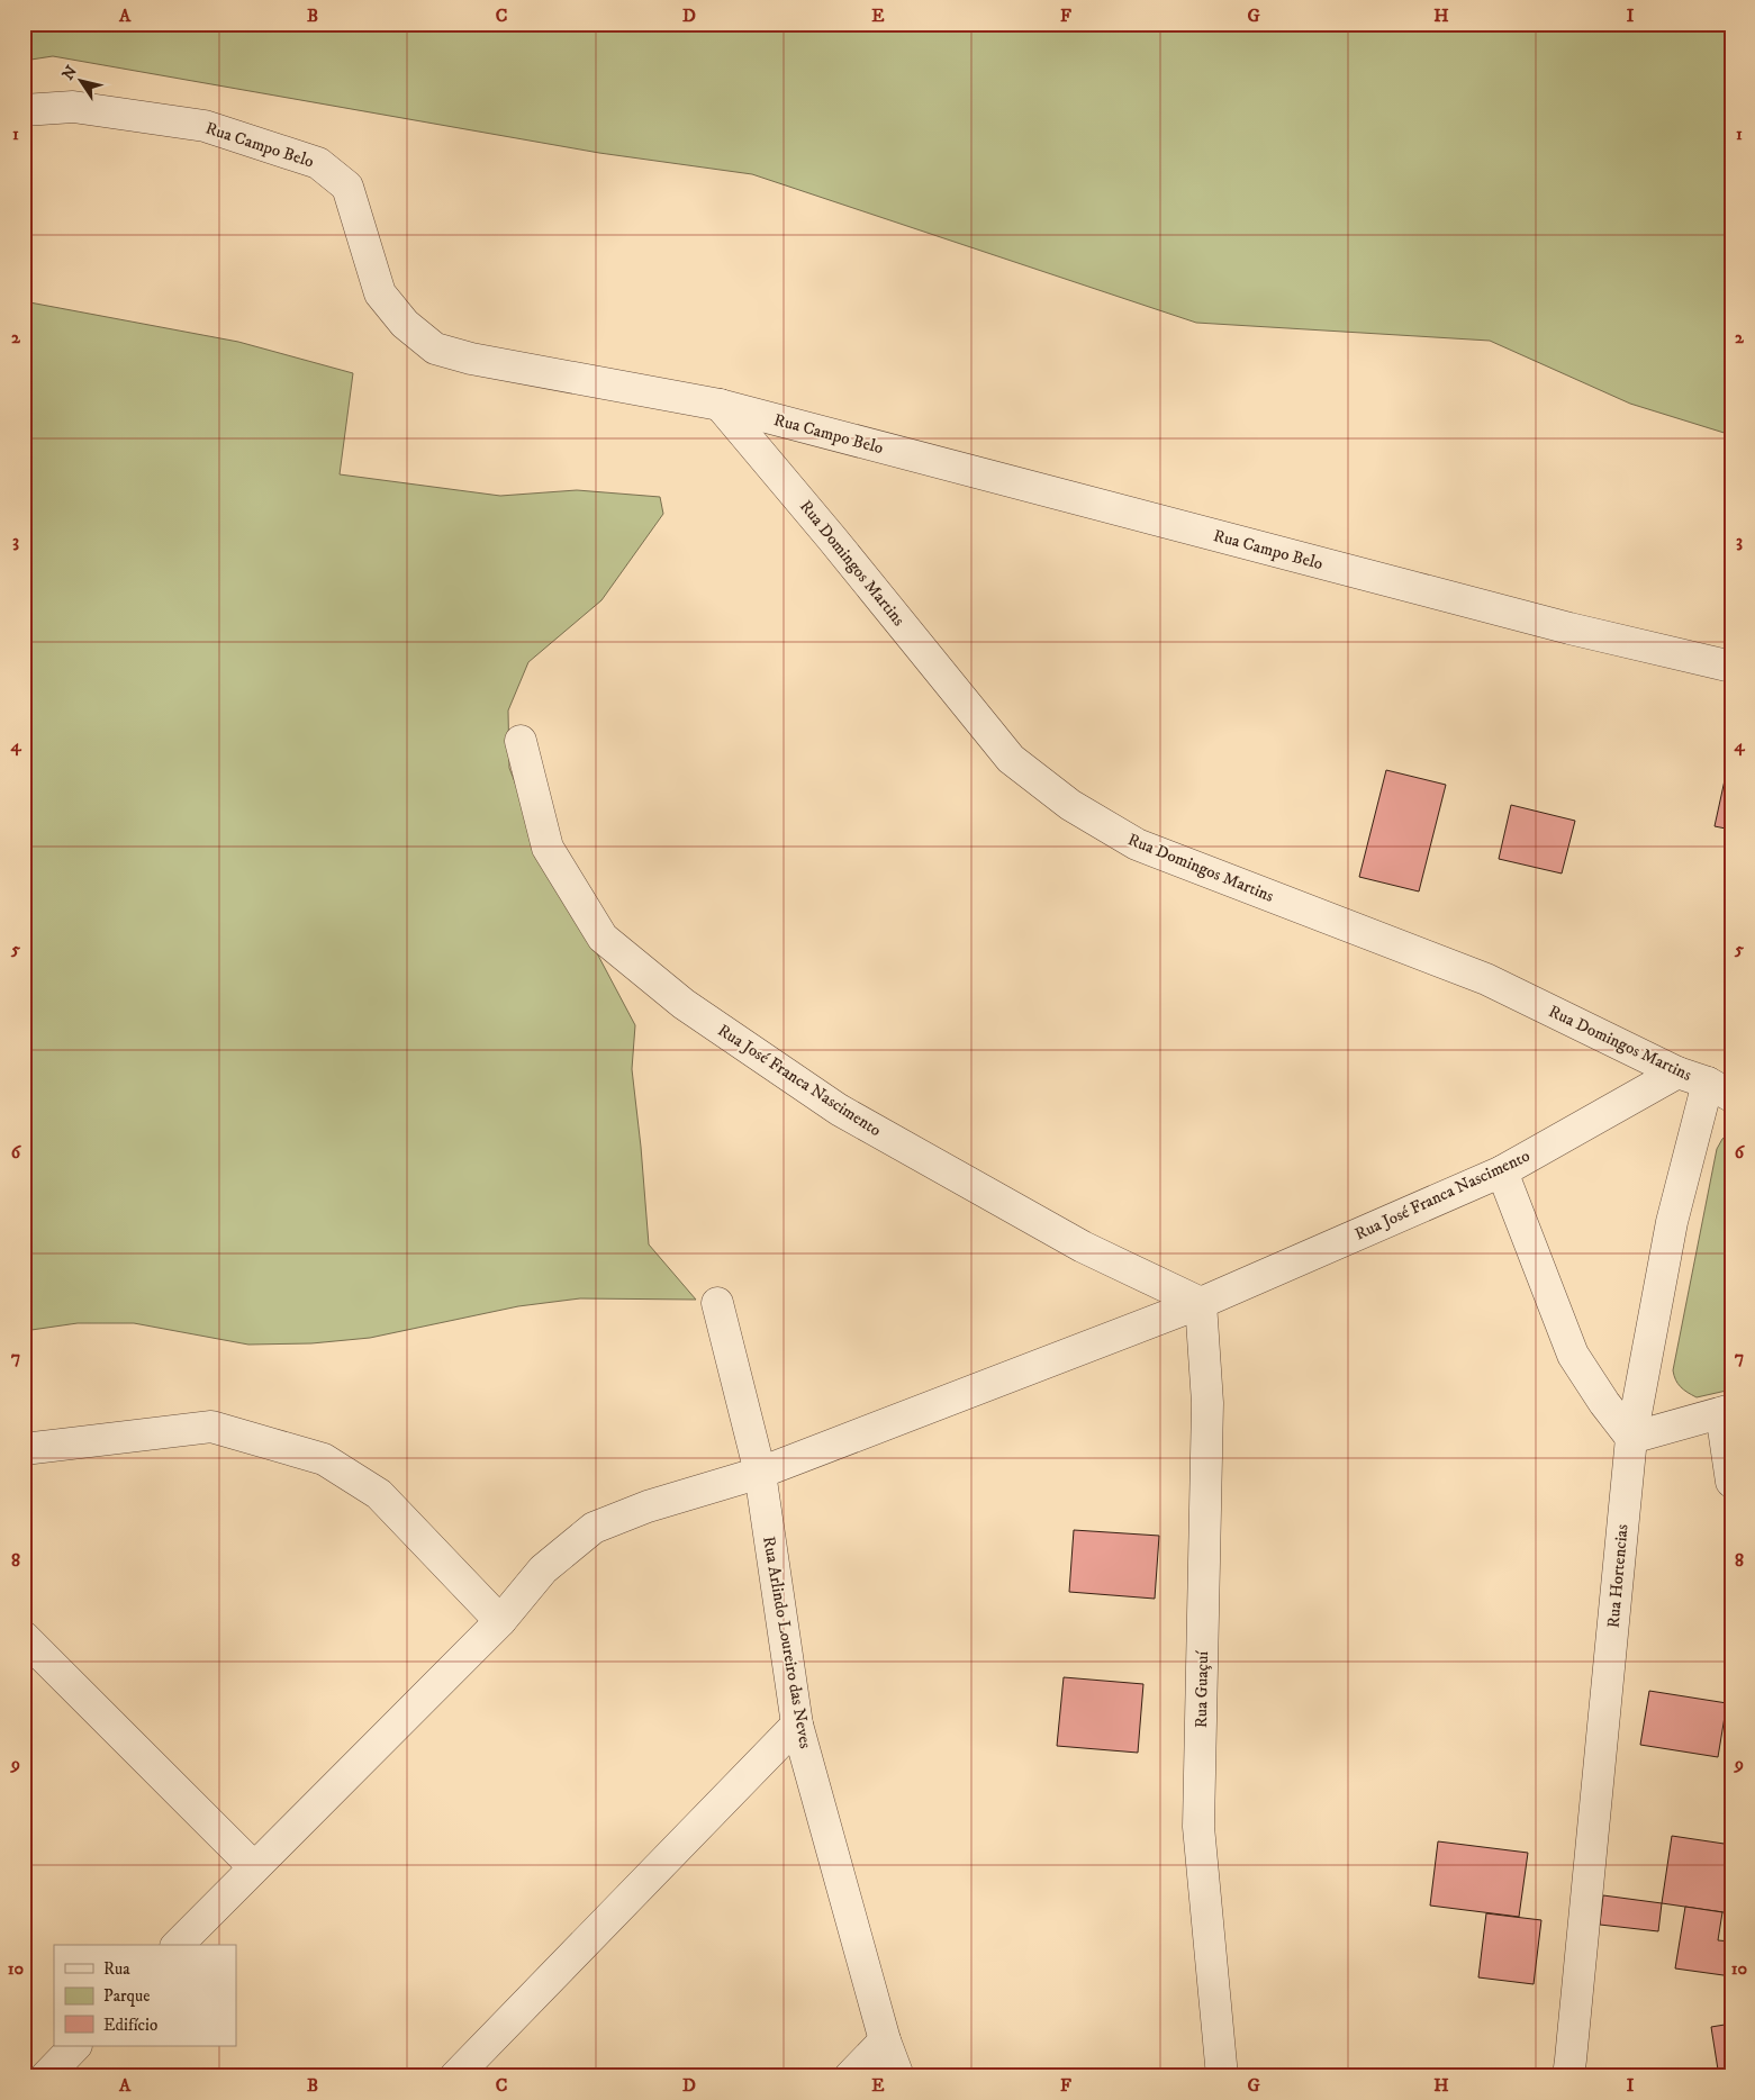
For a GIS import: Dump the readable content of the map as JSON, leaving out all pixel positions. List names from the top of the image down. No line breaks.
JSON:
{"streets":{"street":["Rua Campo Belo","Rua Domingos Martins","Rua José Franca Nascimento","Rua Hortencias","Rua Arlindo Loureiro das Neves","Rua Guaçuí"]},"crossings":[["Rua Campo Belo","Rua Domingos Martins"],["Rua Domingos Martins","Rua José Franca Nascimento"],["Rua Domingos Martins","Rua Hortencias"],["Rua José Franca Nascimento","Rua Arlindo Loureiro das Neves"],["Rua José Franca Nascimento","Rua Guaçuí"]],"legend":["Rua","Parque","Edifício"],"north":"top left","grid":{"columns":["A","B","C","D","E","F","G","H","I"],"rows":["1","2","3","4","5","6","7","8","9","10"]}}
